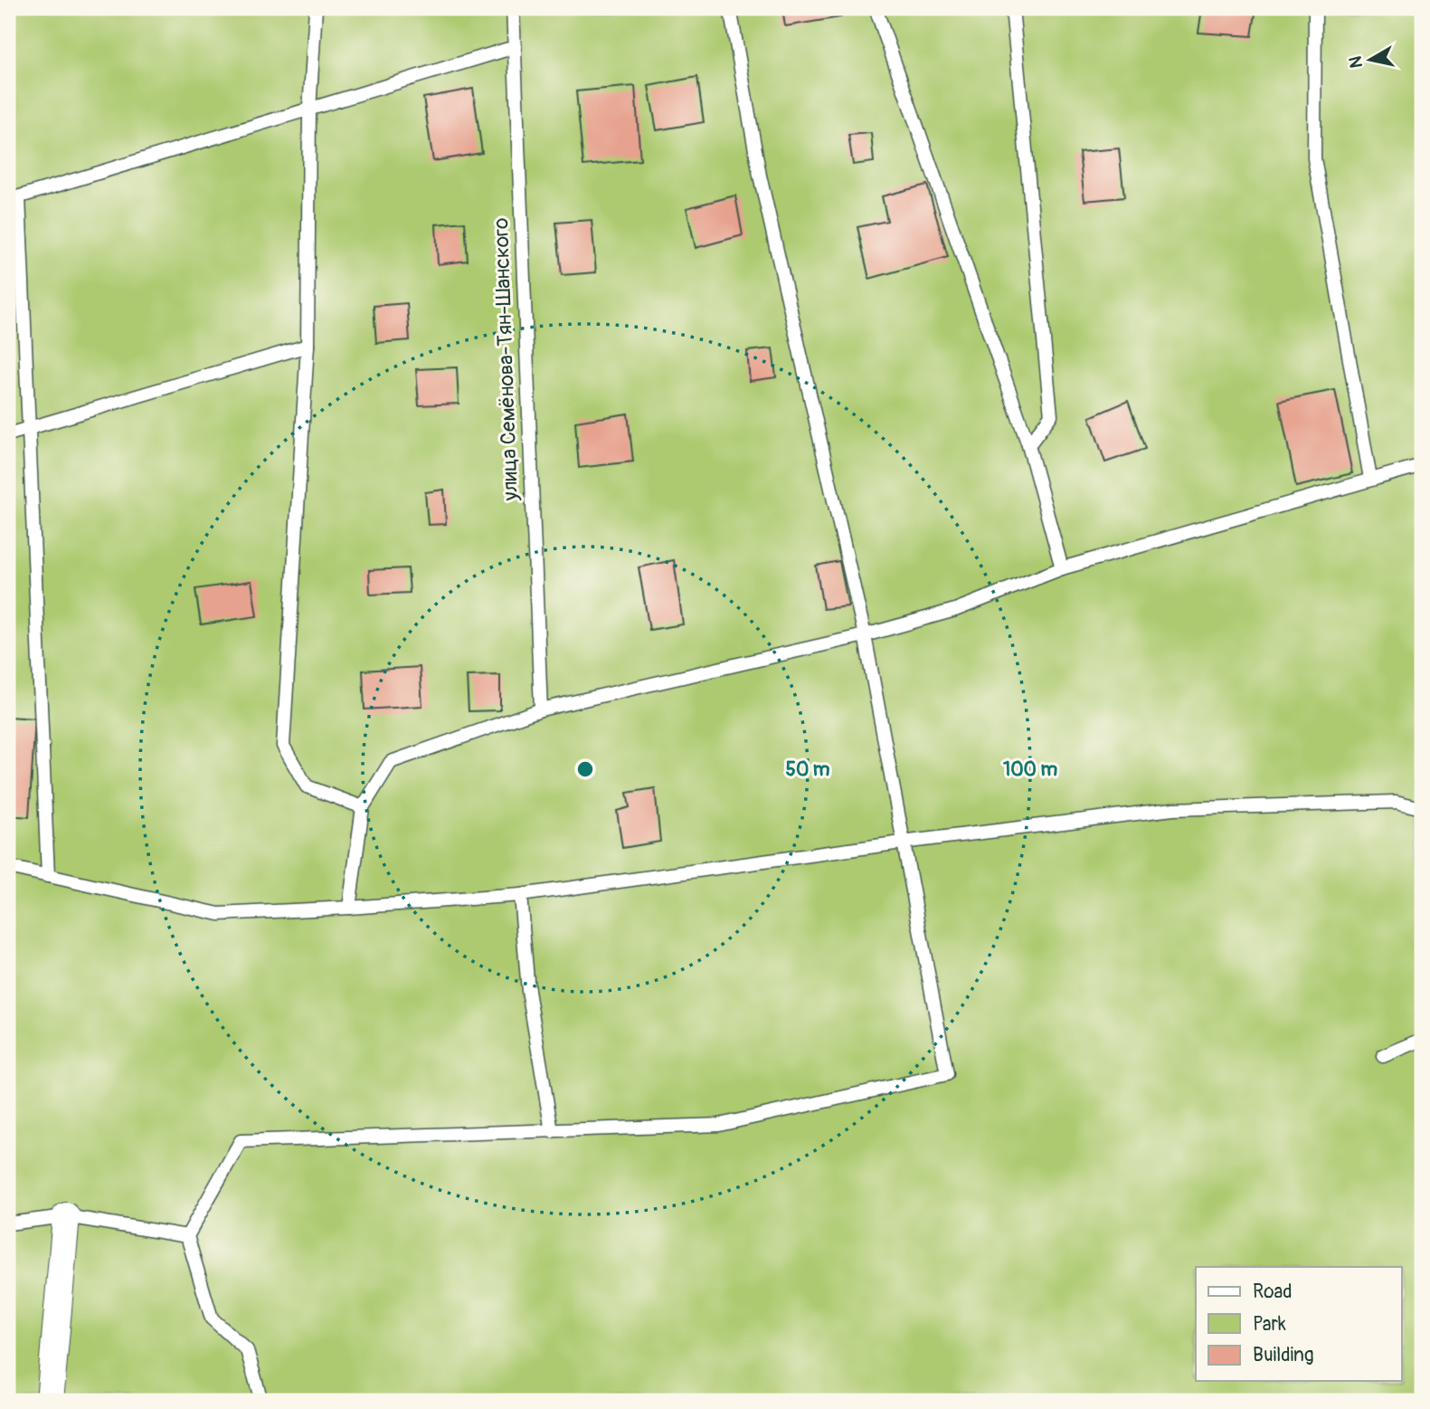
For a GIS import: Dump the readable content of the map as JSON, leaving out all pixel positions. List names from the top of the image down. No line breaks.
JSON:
{"streets":{"lane":["улица Семёнова-Тян-Шанского"]},"legend":["Road","Park","Building"],"north":"left","rings":["50 m","100 m"]}
